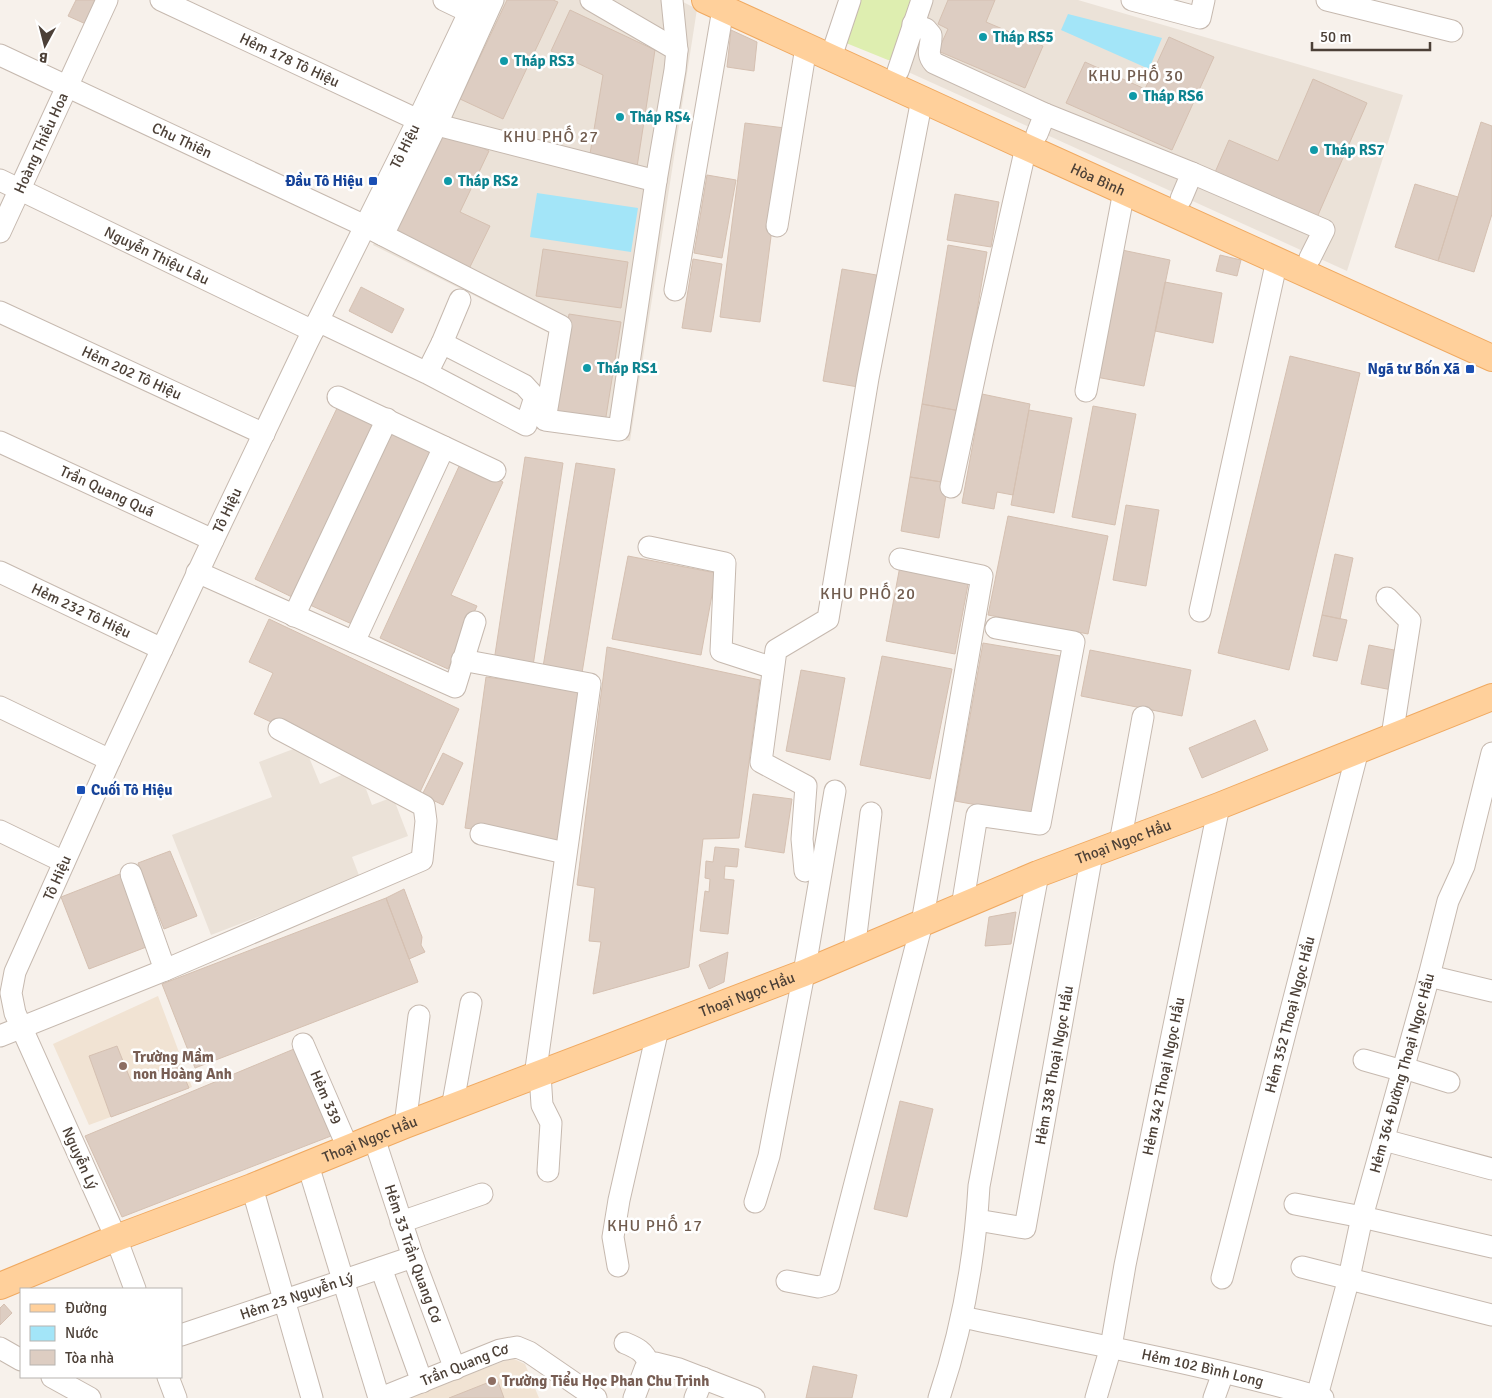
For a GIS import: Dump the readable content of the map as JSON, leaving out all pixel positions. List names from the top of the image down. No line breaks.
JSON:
{"streets":{"main road":["Hòa Bình","Thoại Ngọc Hầu"],"street":["Hẻm 178 Tô Hiệu","Chu Thiên","Hoàng Thiều Hoa","Tô Hiệu","Nguyễn Thiệu Lâu","Hẻm 202 Tô Hiệu","Trần Quang Quá","Hẻm 232 Tô Hiệu","Hẻm 352 Thoại Ngọc Hầu","Hẻm 338 Thoại Ngọc Hầu","Hẻm 364 Đường Thoại Ngọc Hầu","Hẻm 342 Thoại Ngọc Hầu","Hẻm 339","Nguyễn Lý","Hẻm 33 Trần Quang Cơ","Hẻm 23 Nguyễn Lý","Trần Quang Cơ","Hẻm 102 Bình Long"]},"crossings":[["Hẻm 178 Tô Hiệu","Chu Thiên"],["Hẻm 178 Tô Hiệu","Tô Hiệu"],["Chu Thiên","Hoàng Thiều Hoa"],["Chu Thiên","Tô Hiệu"],["Hoàng Thiều Hoa","Nguyễn Thiệu Lâu"],["Tô Hiệu","Nguyễn Thiệu Lâu"],["Tô Hiệu","Hẻm 202 Tô Hiệu"],["Tô Hiệu","Trần Quang Quá"],["Tô Hiệu","Hẻm 232 Tô Hiệu"],["Tô Hiệu","Nguyễn Lý"],["Thoại Ngọc Hầu","Hẻm 352 Thoại Ngọc Hầu"],["Thoại Ngọc Hầu","Hẻm 338 Thoại Ngọc Hầu"],["Thoại Ngọc Hầu","Hẻm 342 Thoại Ngọc Hầu"],["Thoại Ngọc Hầu","Hẻm 339"],["Thoại Ngọc Hầu","Nguyễn Lý"],["Thoại Ngọc Hầu","Hẻm 33 Trần Quang Cơ"],["Hẻm 364 Đường Thoại Ngọc Hầu","Hẻm 102 Bình Long"],["Hẻm 342 Thoại Ngọc Hầu","Hẻm 102 Bình Long"],["Hẻm 33 Trần Quang Cơ","Hẻm 23 Nguyễn Lý"],["Hẻm 33 Trần Quang Cơ","Trần Quang Cơ"]],"districts":["KHU PHỐ 30","KHU PHỐ 27","KHU PHỐ 20","KHU PHỐ 17"],"places":{"other":["Tháp RS5","Tháp RS3","Tháp RS6","Tháp RS4","Tháp RS7","Tháp RS2","Tháp RS1","Trường Mầm non Hoàng Anh","Trường Tiểu Học Phan Chu Trinh"],"transit":["Đầu Tô Hiệu","Ngã tư Bốn Xã","Cuối Tô Hiệu"]},"legend":["Đường","Nước","Tòa nhà"],"scale_bar":"50 m","north":"bottom"}
